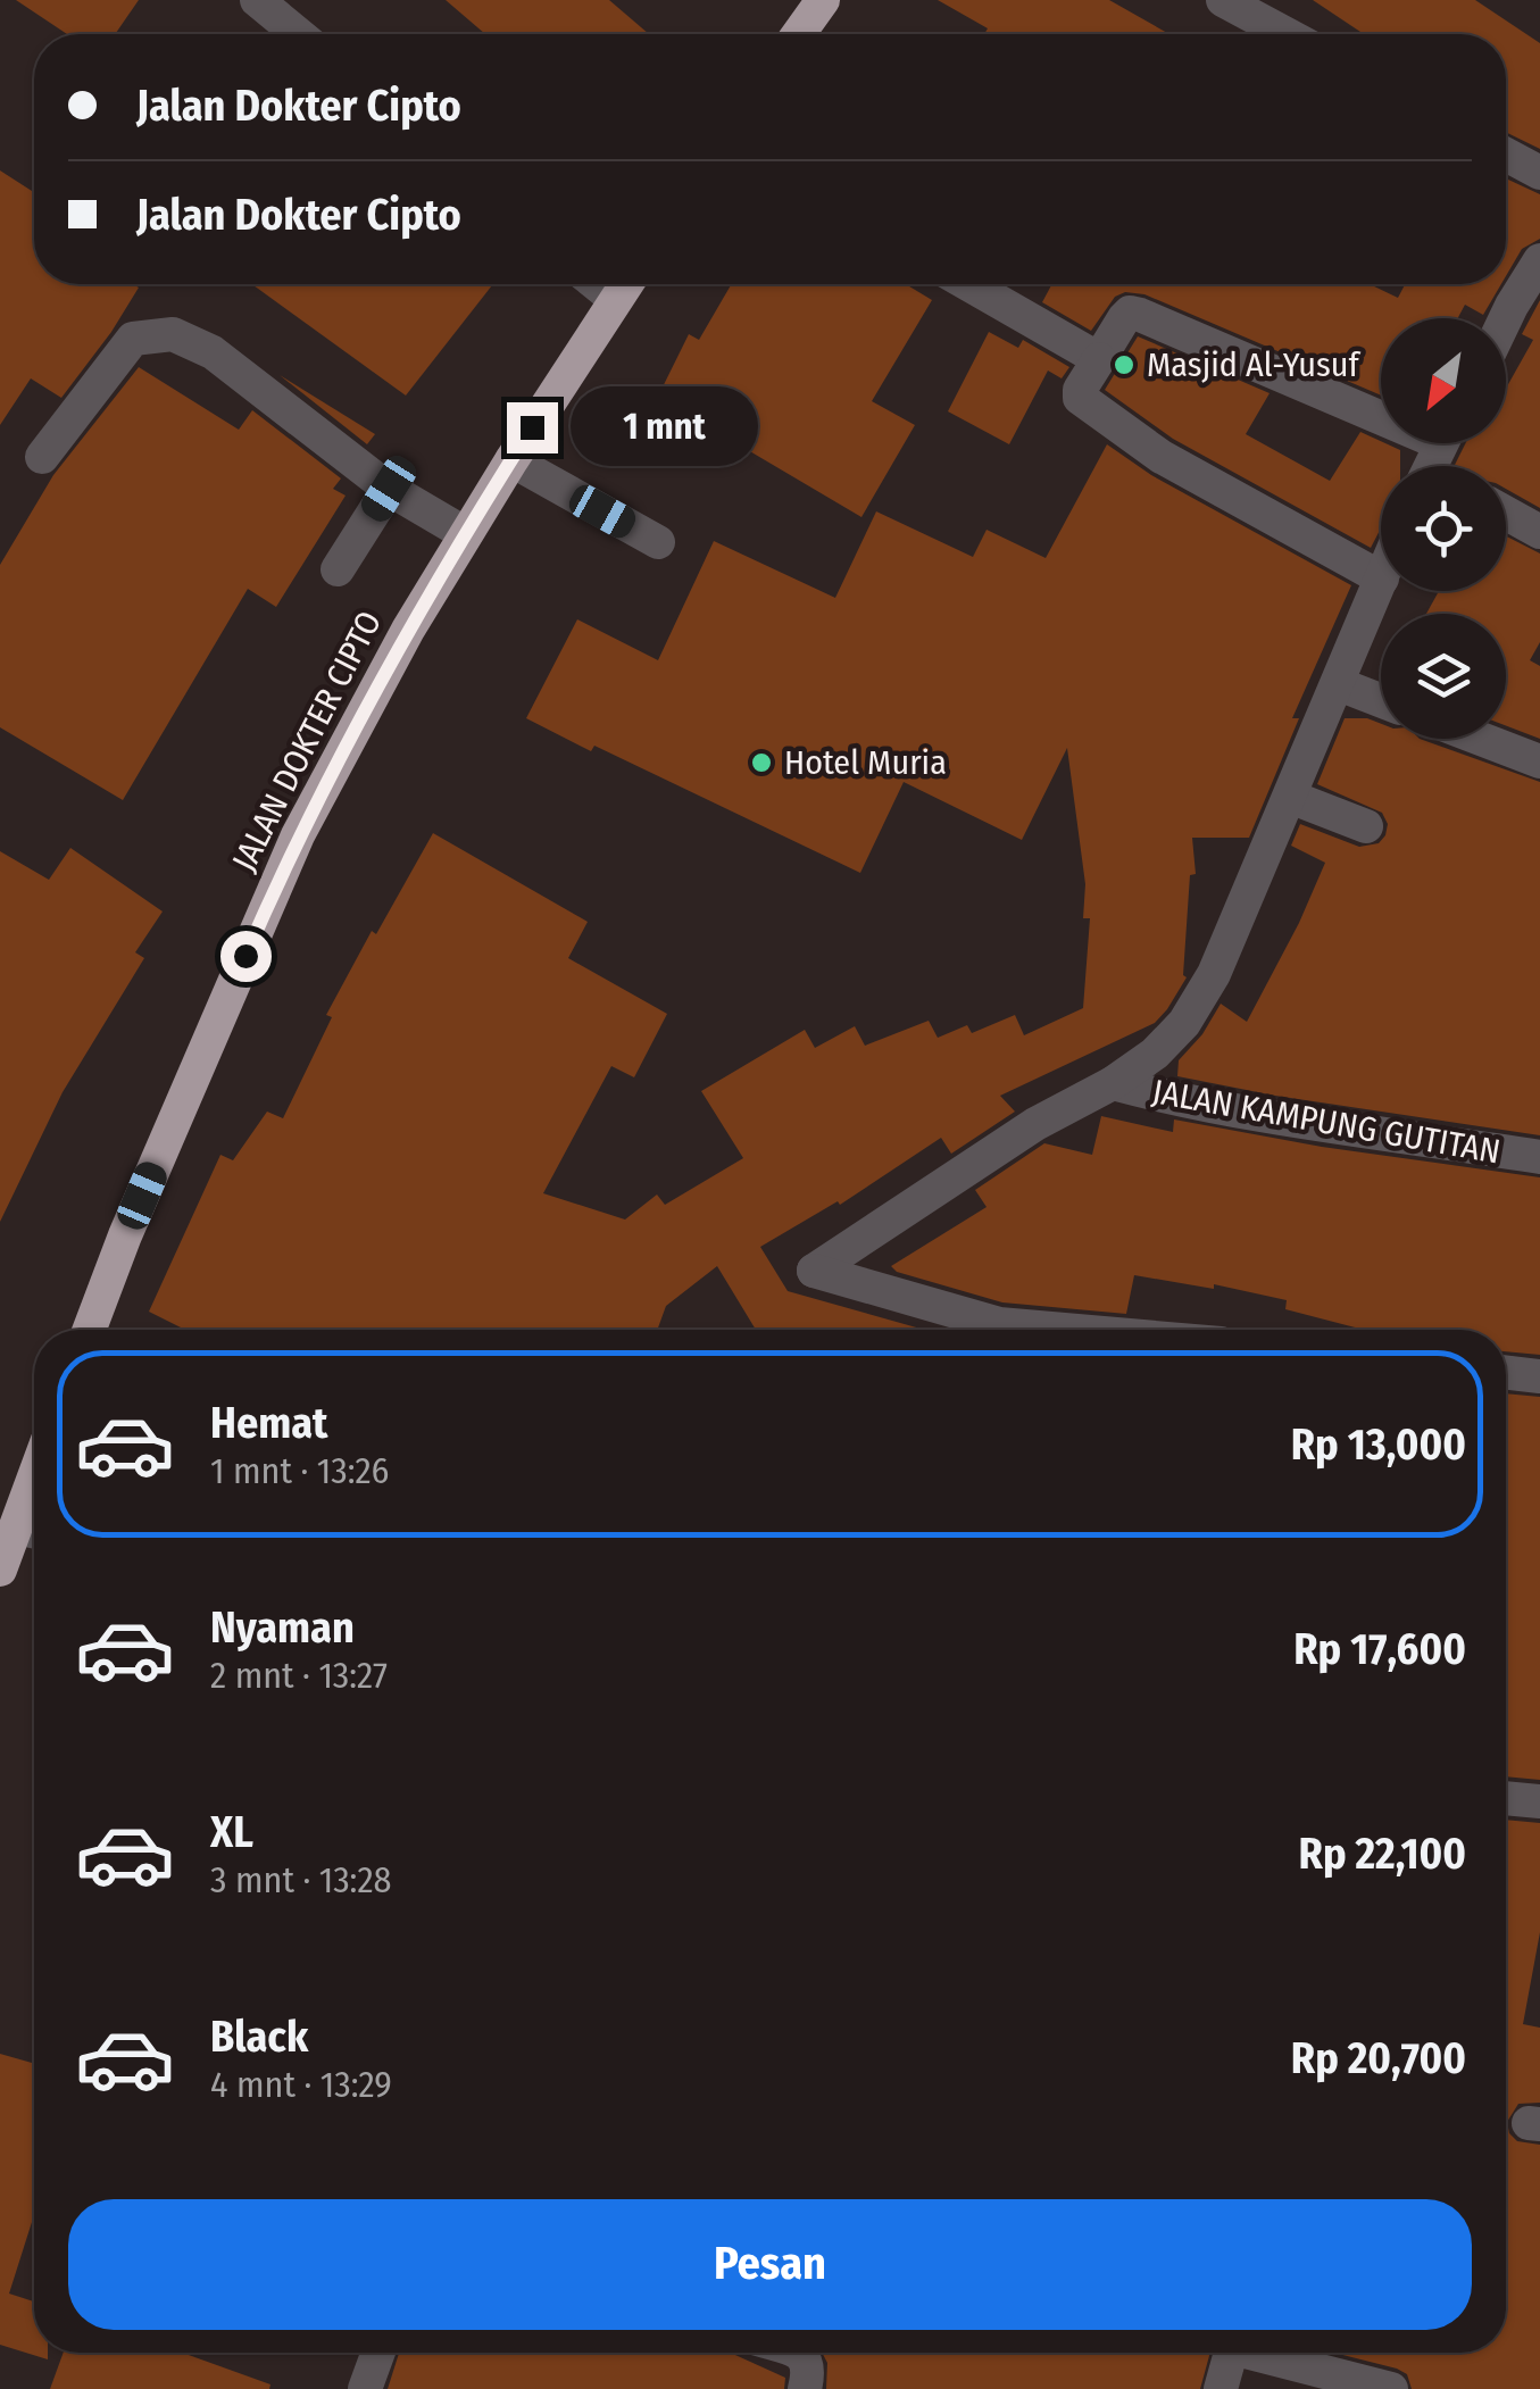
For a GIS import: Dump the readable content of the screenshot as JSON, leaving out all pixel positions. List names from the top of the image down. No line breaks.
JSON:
{"streets":{"highway":["JALAN DOKTER CIPTO"],"street":["JALAN KAMPUNG GUTITAN"]},"places":["Masjid Al-Yusuf","Hotel Muria"],"north":"bottom left","page":{"banner":["Jalan Dokter Cipto","Jalan Dokter Cipto"],"bubble":"1 mnt","list":[{"name":"Hemat","note":"1 mnt · 13:26","value":"Rp 13,000"},{"name":"Nyaman","note":"2 mnt · 13:27","value":"Rp 17,600"},{"name":"XL","note":"3 mnt · 13:28","value":"Rp 22,100"},{"name":"Black","note":"4 mnt · 13:29","value":"Rp 20,700"}],"buttons":"Pesan"}}
